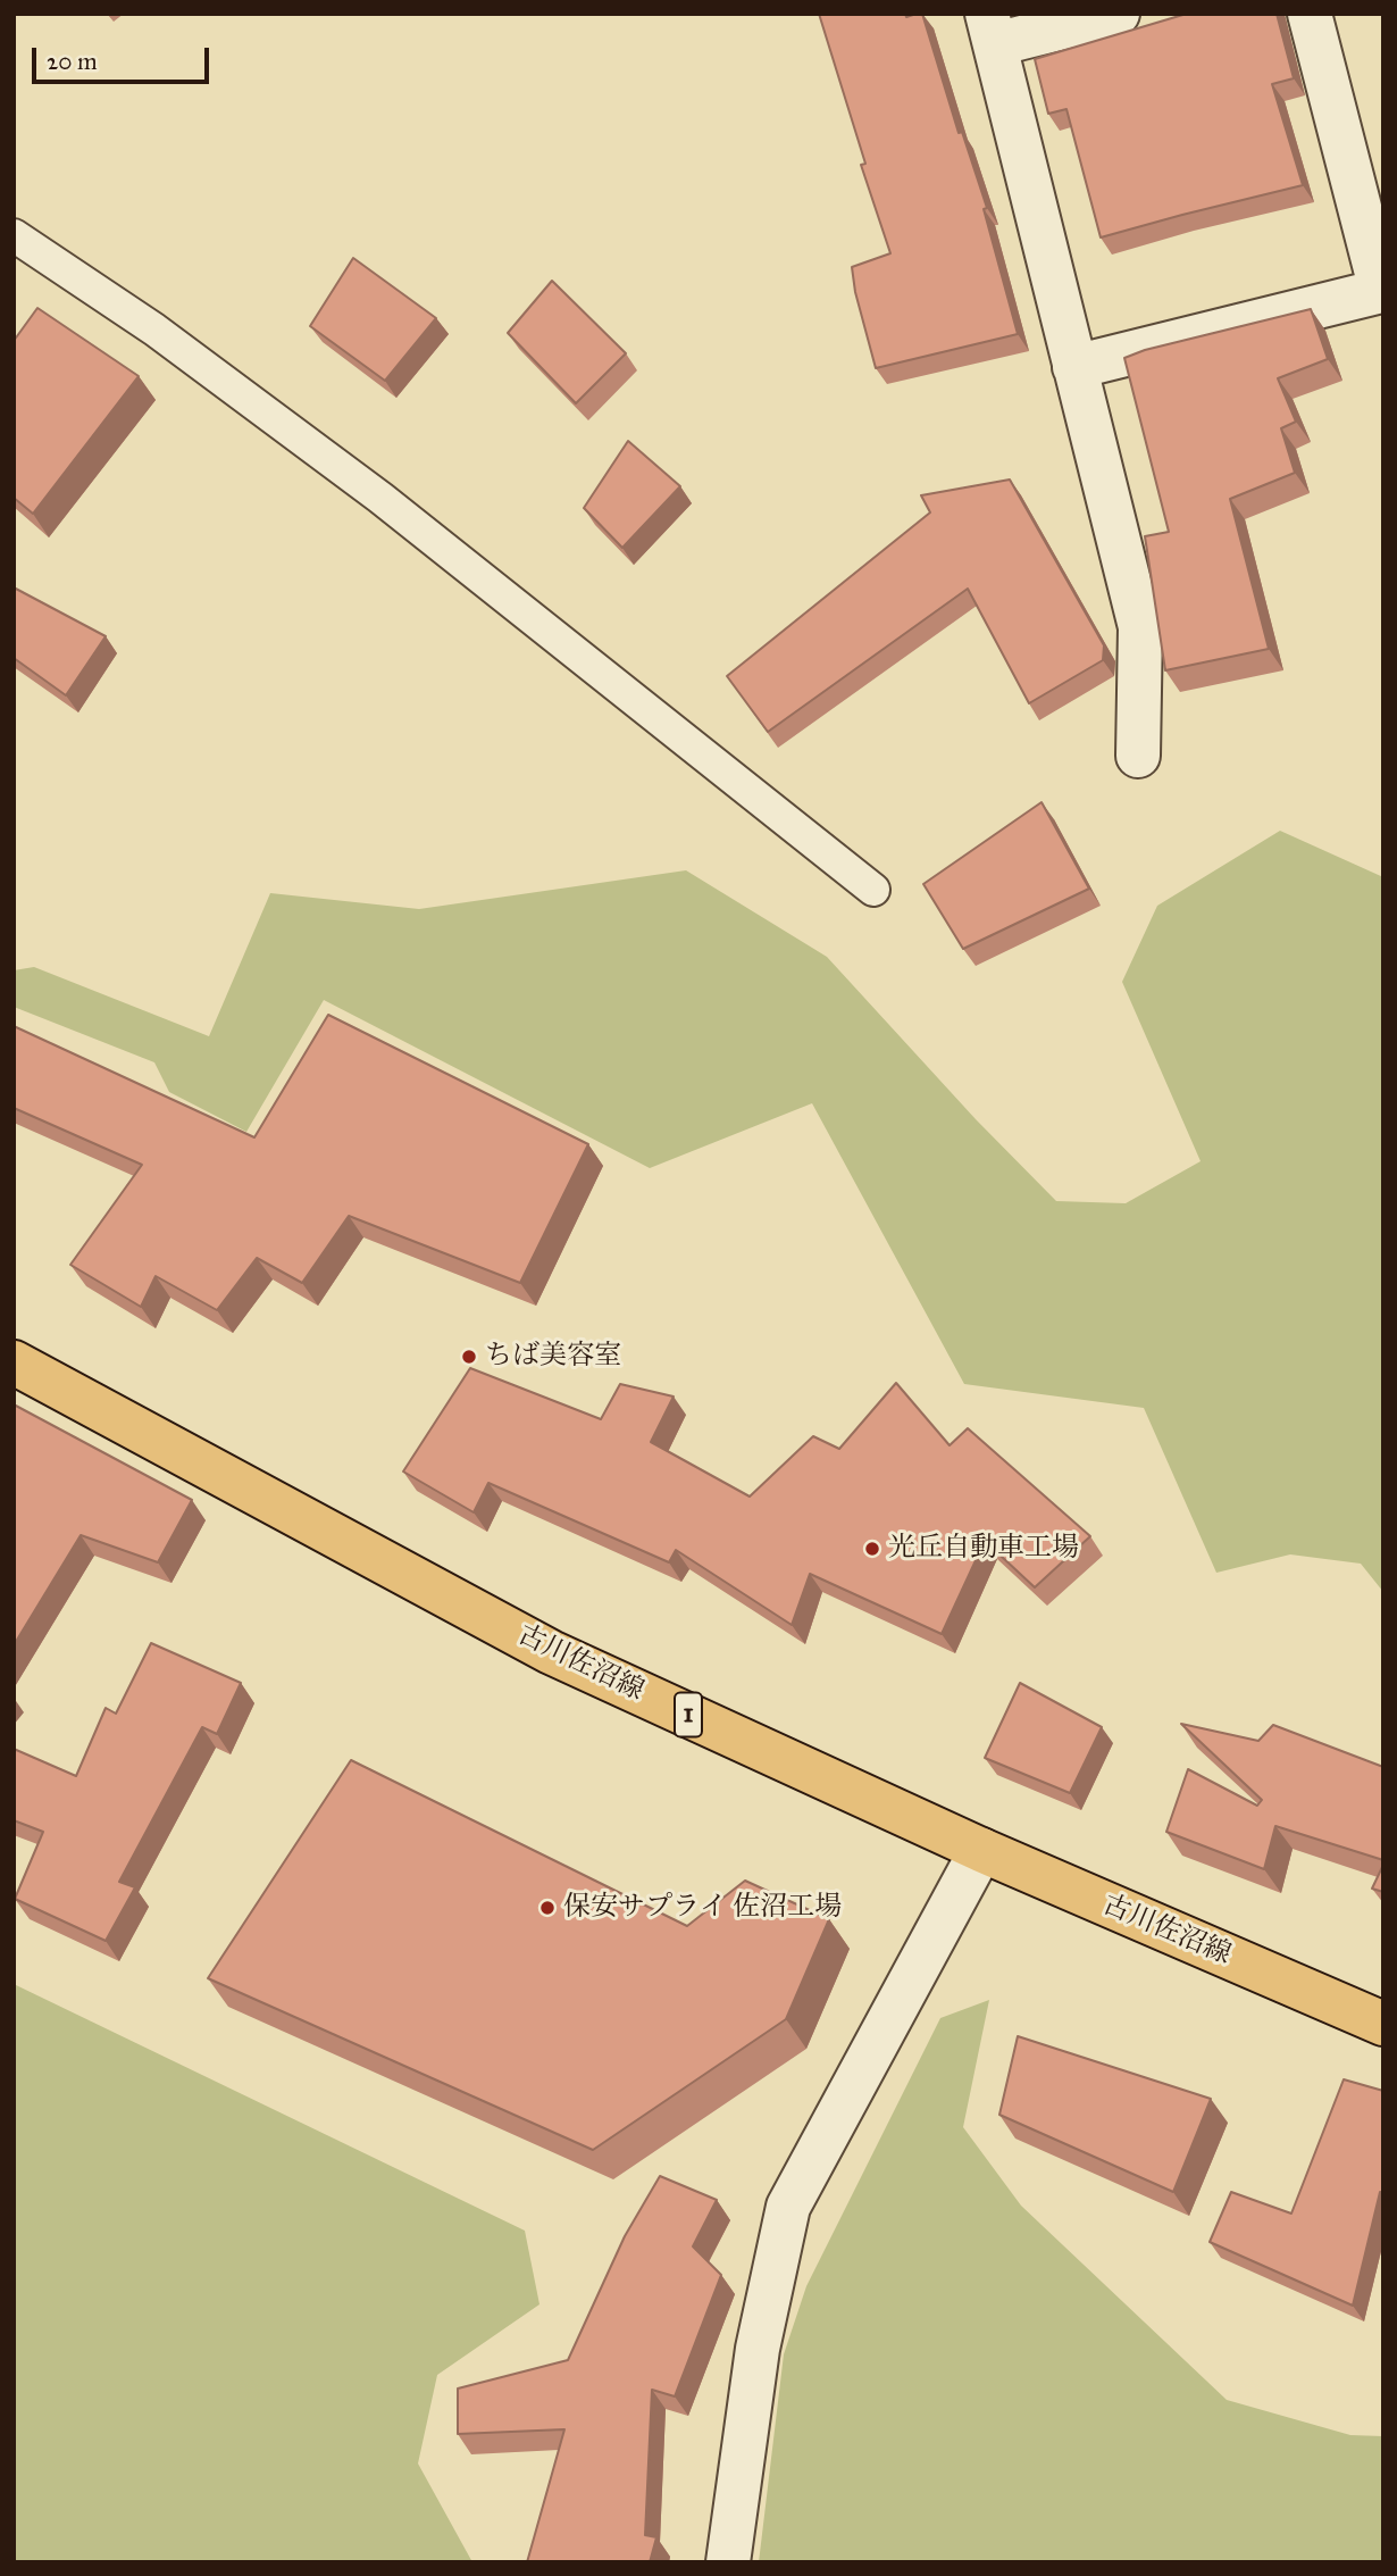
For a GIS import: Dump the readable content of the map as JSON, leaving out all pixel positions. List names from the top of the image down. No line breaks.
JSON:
{"streets":{"main road":["古川佐沼線","1"]},"places":["ちば美容室","光丘自動車工場","保安サプライ 佐沼工場"],"scale_bar":"20 m"}
